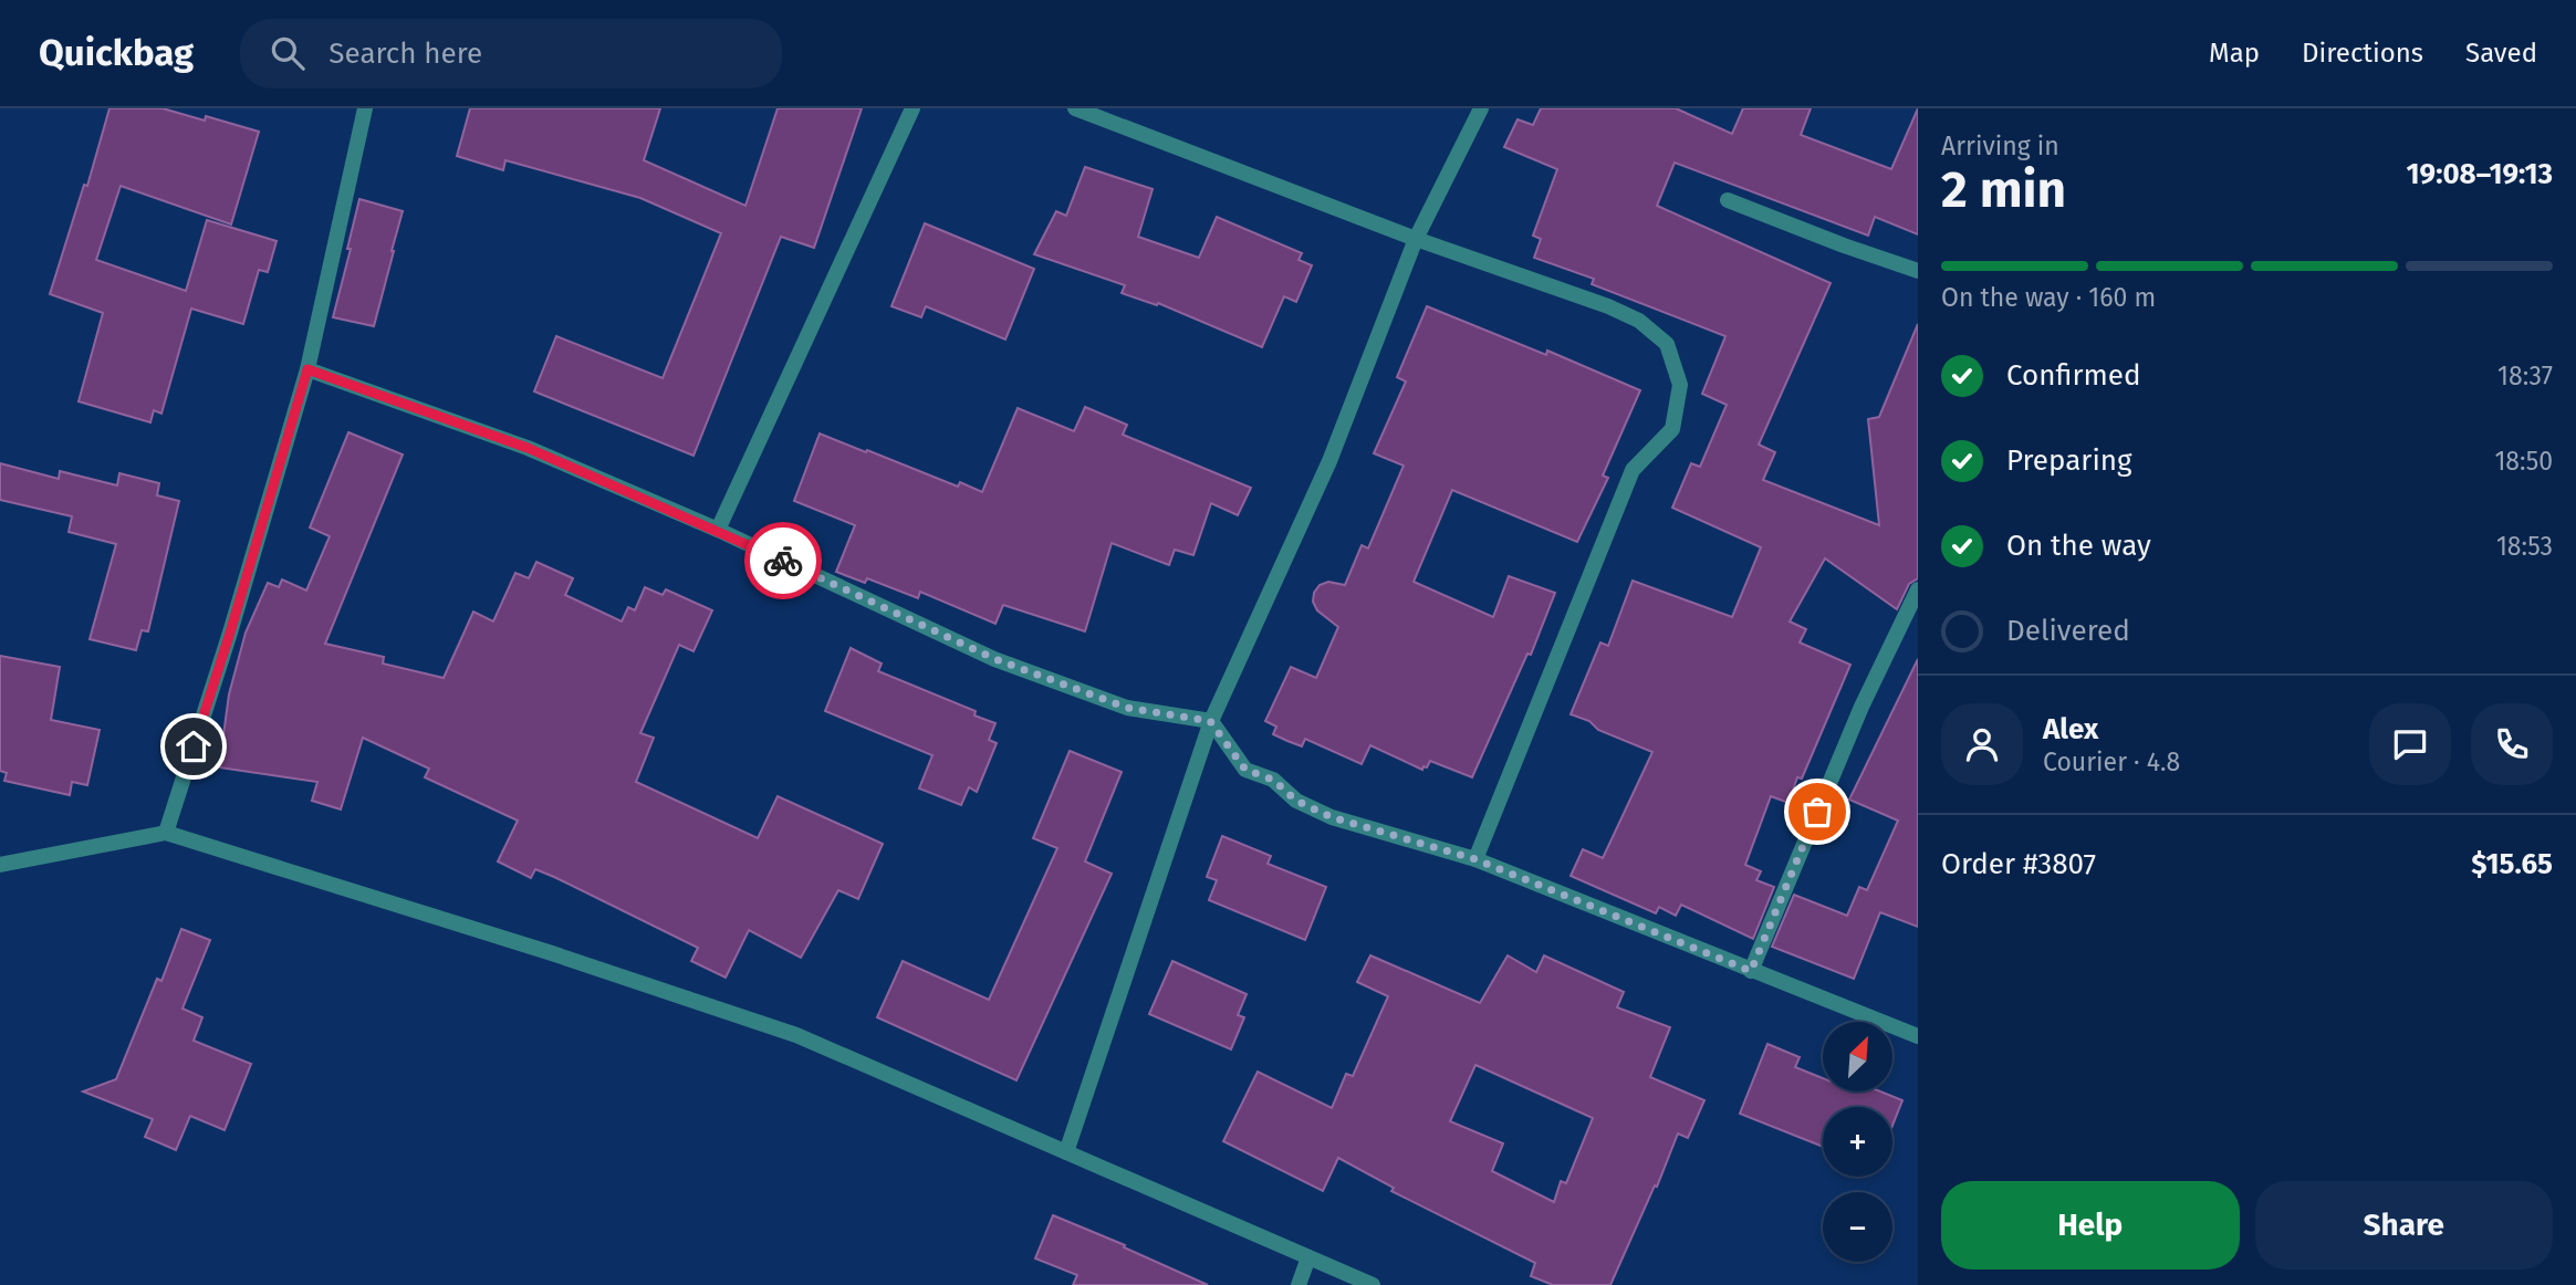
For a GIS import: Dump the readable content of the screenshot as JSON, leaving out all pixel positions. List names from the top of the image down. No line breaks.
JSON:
{"north":"top right","page":{"header":"Quickbag","search":"Search here","nav":["Map","Directions","Saved"],"heading":["2 min","Arriving in","19:08–19:13"],"panel":["Alex","Courier · 4.8","Order #3807","$15.65"],"bar":"On the way · 160 m","list":[["Confirmed","18:37"],["Preparing","18:50"],["On the way","18:53"],"Delivered"],"map_buttons":["+","−"],"buttons":["Help","Share"]}}
